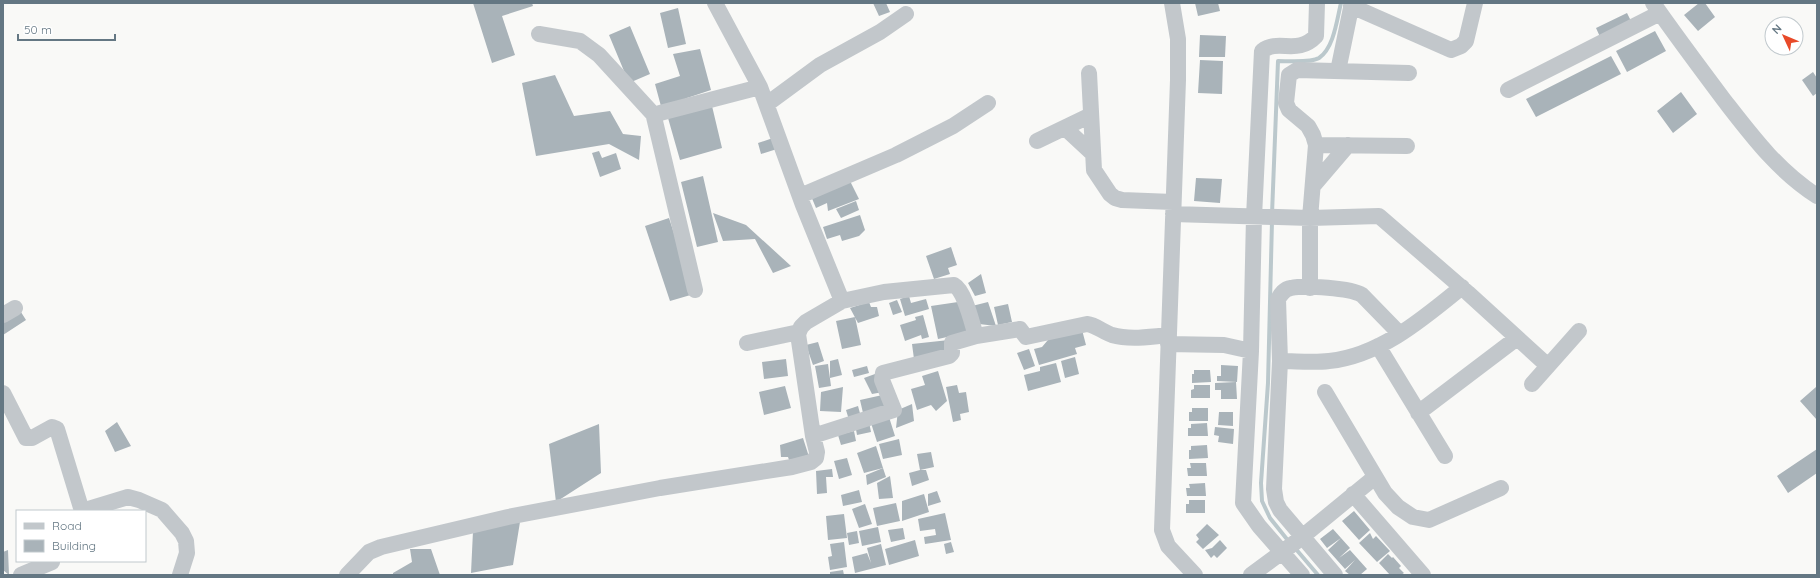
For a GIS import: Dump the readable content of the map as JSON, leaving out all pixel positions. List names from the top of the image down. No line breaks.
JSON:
{"legend":["Road","Building"],"scale_bar":"50 m","north":"top left"}
